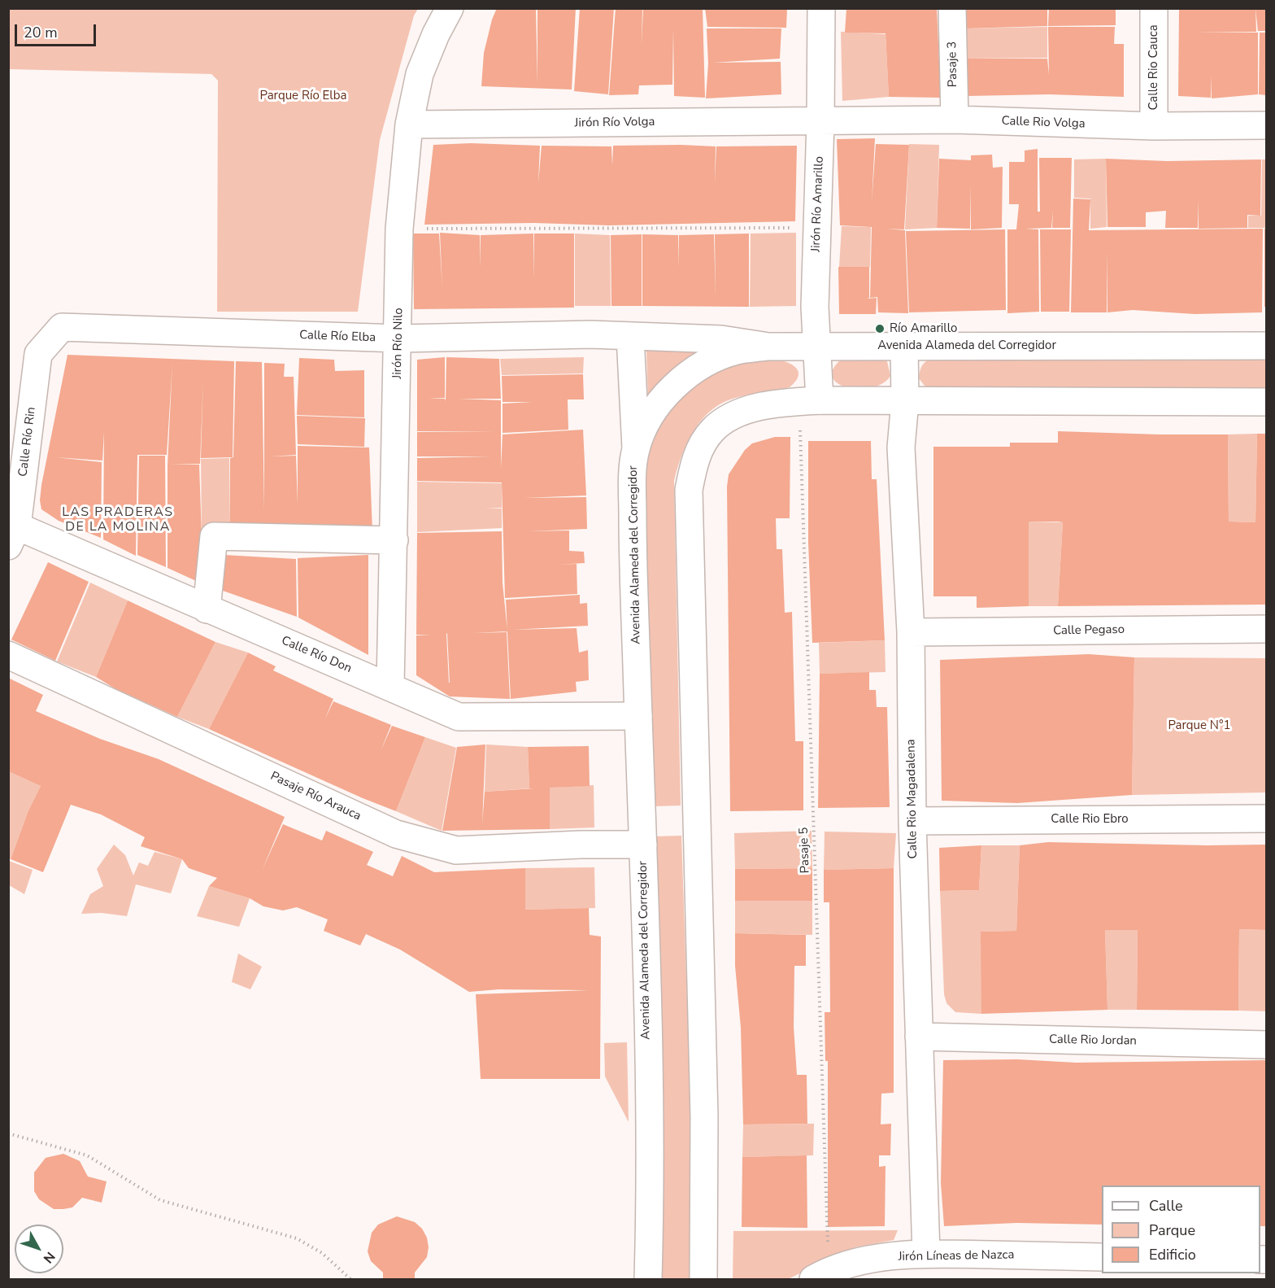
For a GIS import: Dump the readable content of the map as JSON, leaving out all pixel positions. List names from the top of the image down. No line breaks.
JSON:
{"streets":{"street":["Pasaje 3","Calle Rio Cauca","Jirón Río Volga","Calle Rio Volga","Jirón Río Amarillo","Calle Río Elba","Jirón Río Nilo","Avenida Alameda del Corregidor","Calle Río Rin","Calle Pegaso","Calle Río Don","Pasaje Río Arauca","Calle Rio Magadalena","Calle Rio Ebro","Calle Rio Jordan","Jirón Líneas de Nazca"],"path":["Pasaje 5"]},"crossings":[["Pasaje 3","Calle Rio Volga"],["Calle Rio Cauca","Calle Rio Volga"],["Jirón Río Volga","Calle Rio Volga"],["Jirón Río Volga","Jirón Río Amarillo"],["Jirón Río Volga","Jirón Río Nilo"],["Calle Rio Volga","Jirón Río Amarillo"],["Jirón Río Amarillo","Avenida Alameda del Corregidor"],["Calle Río Elba","Jirón Río Nilo"],["Calle Río Elba","Avenida Alameda del Corregidor"],["Calle Río Elba","Calle Río Rin"],["Jirón Río Nilo","Calle Río Don"],["Avenida Alameda del Corregidor","Calle Río Don"],["Avenida Alameda del Corregidor","Pasaje Río Arauca"],["Avenida Alameda del Corregidor","Calle Rio Magadalena"],["Calle Río Rin","Calle Río Don"],["Calle Pegaso","Calle Rio Magadalena"],["Calle Rio Magadalena","Calle Rio Ebro"],["Calle Rio Magadalena","Calle Rio Jordan"],["Calle Rio Magadalena","Jirón Líneas de Nazca"],["Pasaje 5","Jirón Líneas de Nazca"]],"districts":["LAS PRADERAS DE LA MOLINA"],"parks":["Parque Río Elba","Parque N°1"],"places":["Río Amarillo"],"legend":["Calle","Parque","Edificio"],"scale_bar":"20 m","north":"bottom right"}
